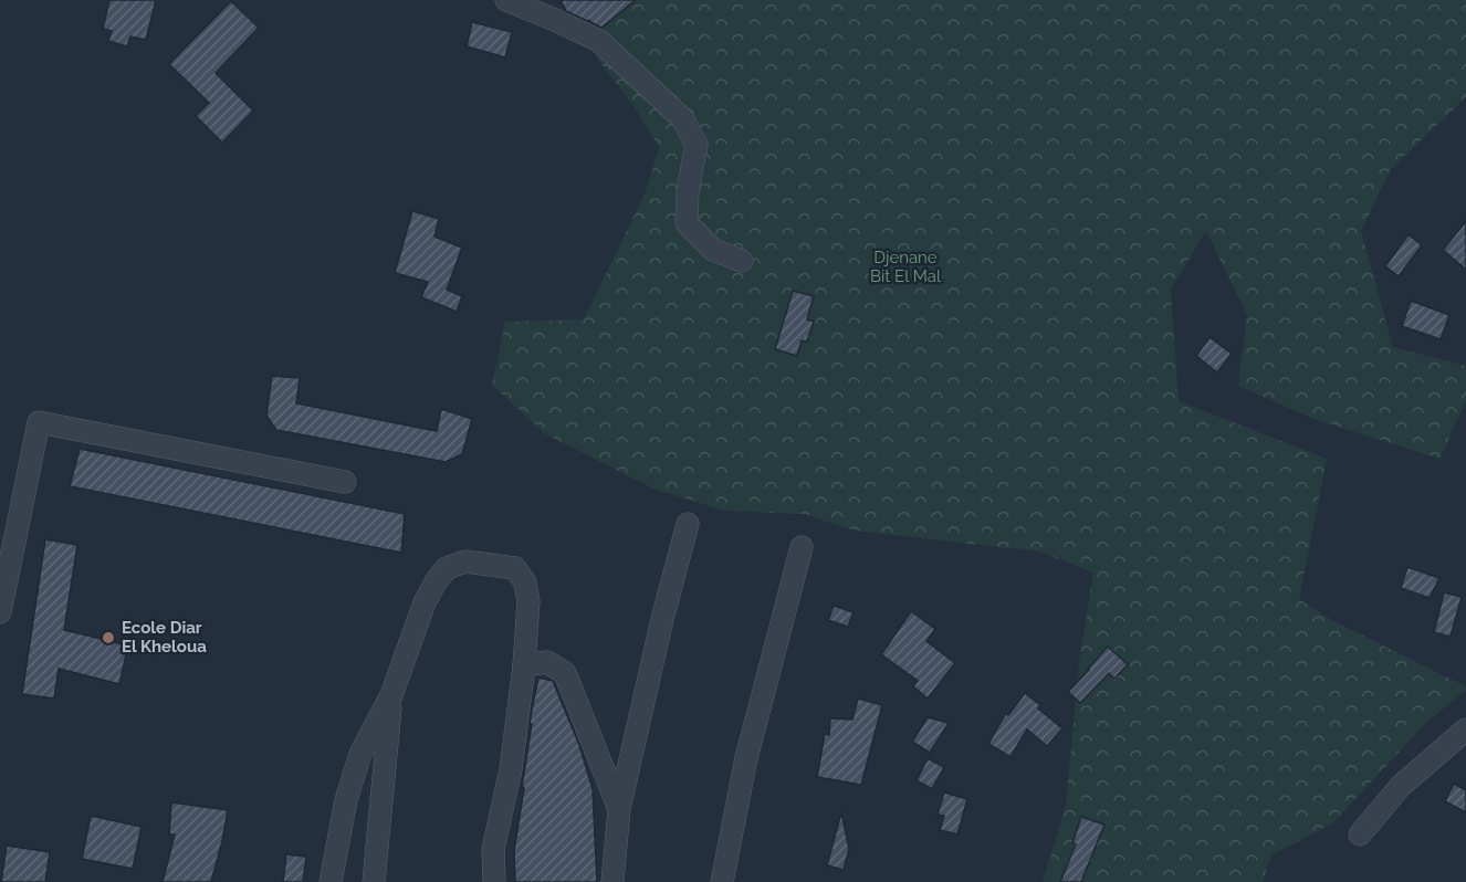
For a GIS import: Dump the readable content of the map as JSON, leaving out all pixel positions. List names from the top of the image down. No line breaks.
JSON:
{"parks":["Djenane Bit El Mal"],"places":["Ecole Diar El Kheloua"]}
